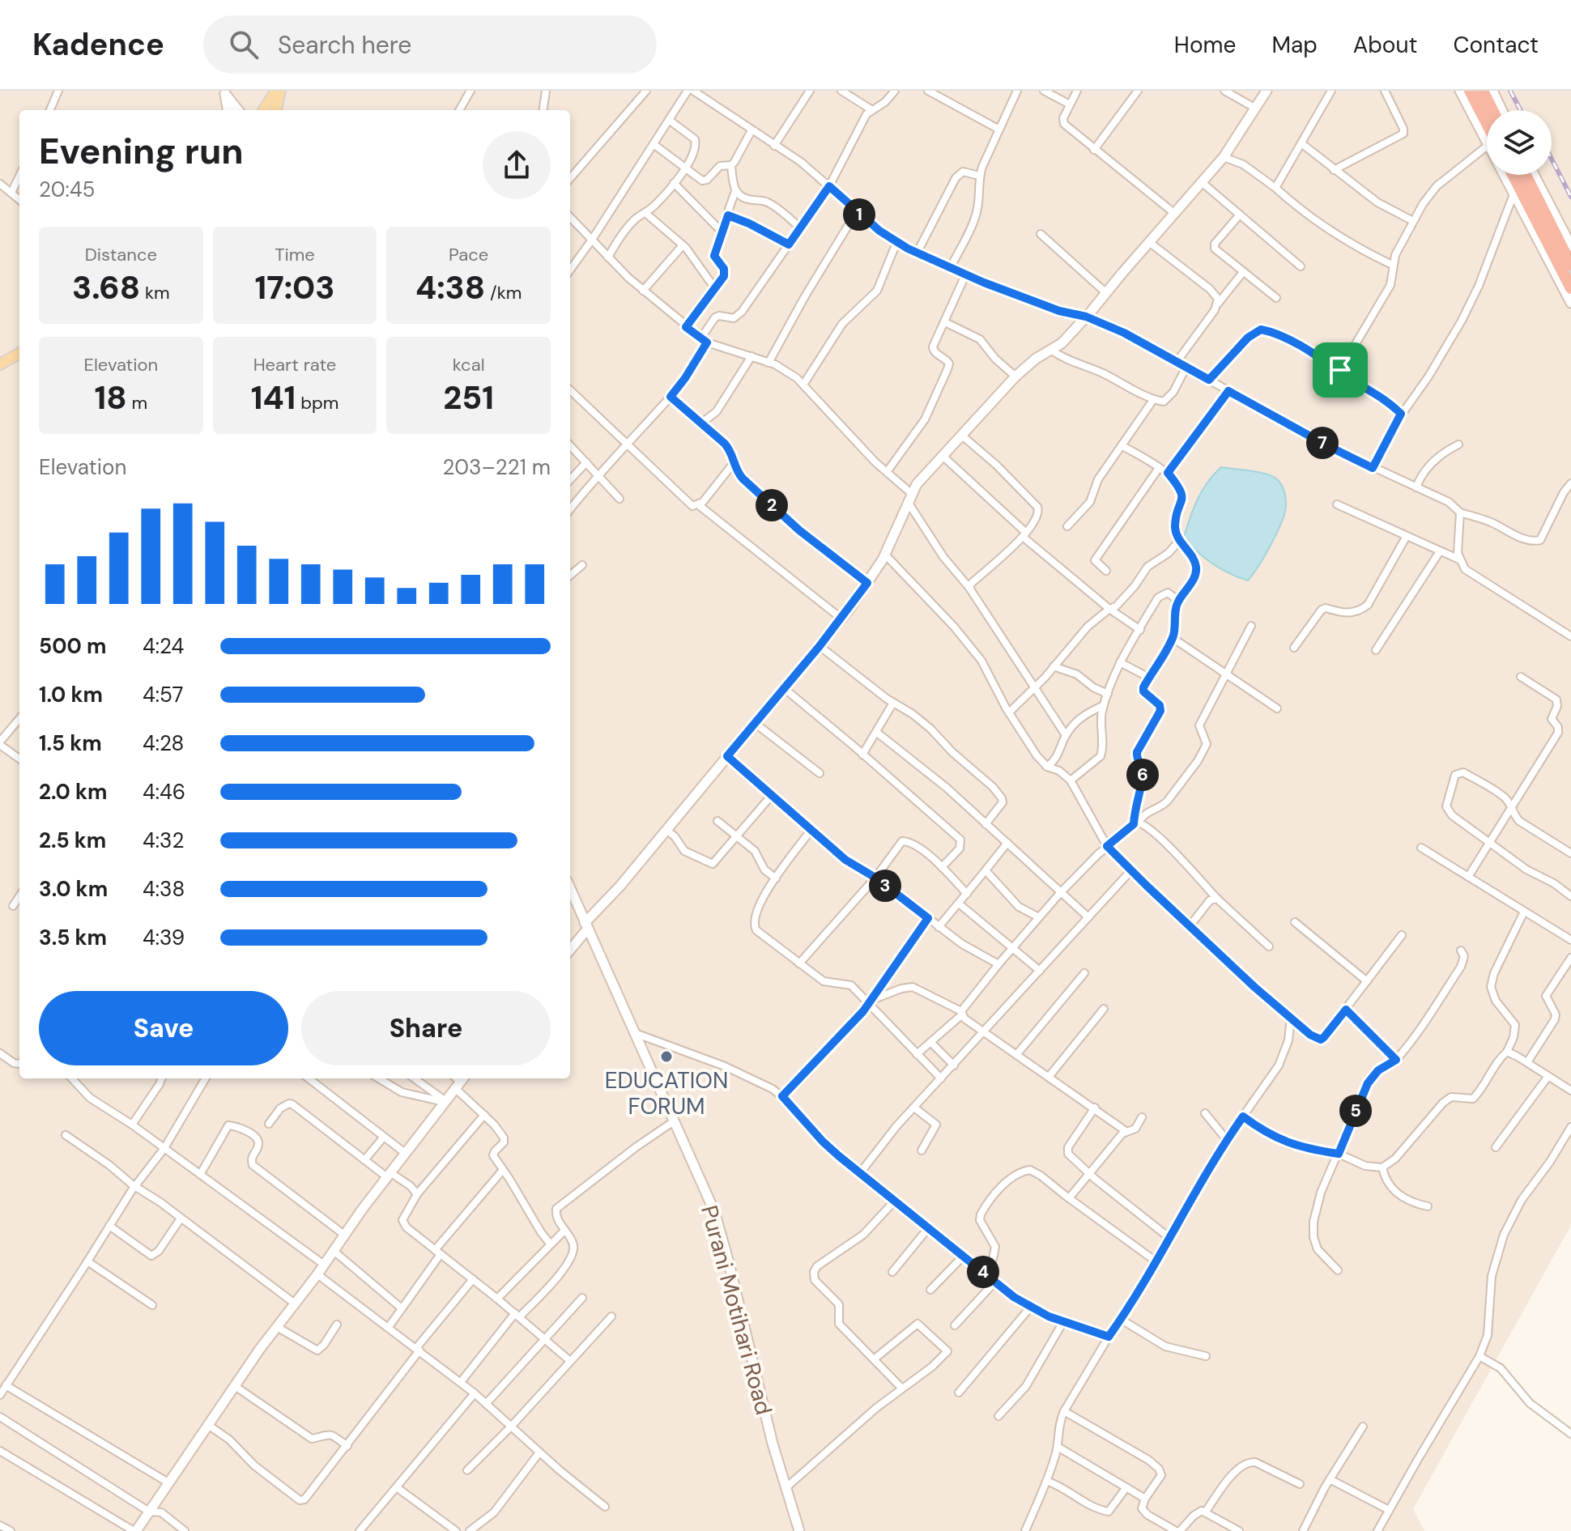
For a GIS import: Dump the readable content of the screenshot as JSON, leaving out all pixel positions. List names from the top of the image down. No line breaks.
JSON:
{"streets":{"street":["Purani Motihari Road"]},"places":["EDUCATION FORUM"],"page":{"header":"Kadence","search":"Search here","nav":["Home","Map","About","Contact"],"heading":["Evening run","20:45"],"pins":["1","7","2","6","3","5","4"],"stats":[["Distance","3.68 km"],["Time","17:03"],["Pace","4:38 /km"],["Elevation","18 m"],["Heart rate","141 bpm"],["kcal","251"]],"chart":["Elevation","203–221 m"],"list":[{"name":"500 m","note":"4:24"},{"name":"1.0 km","note":"4:57"},{"name":"1.5 km","note":"4:28"},{"name":"2.0 km","note":"4:46"},{"name":"2.5 km","note":"4:32"},{"name":"3.0 km","note":"4:38"},{"name":"3.5 km","note":"4:39"}],"buttons":["Save","Share"]}}
